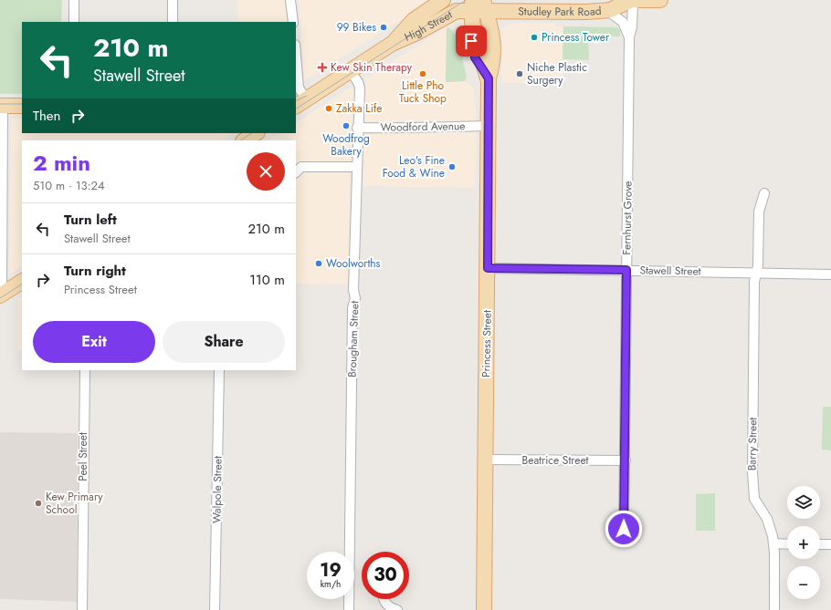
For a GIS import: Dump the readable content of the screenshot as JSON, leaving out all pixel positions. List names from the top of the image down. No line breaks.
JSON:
{"streets":{"main road":["Studley Park Road","High Street","Princess Street"],"street":["Woodford Avenue","Fernhurst Grove","Stawell Street","Brougham Street","Barry Street","Peel Street","Beatrice Street","Walpole Street"]},"crossings":[["Studley Park Road","High Street"],["Studley Park Road","Fernhurst Grove"],["Studley Park Road","Princess Street"],["High Street","Brougham Street"],["High Street","Princess Street"],["Woodford Avenue","Brougham Street"],["Woodford Avenue","Princess Street"],["Fernhurst Grove","Stawell Street"],["Fernhurst Grove","Beatrice Street"],["Stawell Street","Princess Street"],["Stawell Street","Barry Street"],["Princess Street","Beatrice Street"]],"places":{"other":["99 Bikes","Princess Tower","Little Pho Tuck Shop","Niche Plastic Surgery","Zakka Life","Woodfrog Bakery","Leo's Fine Food & Wine","Woolworths","Kew Primary School"],"health":["Kew Skin Therapy"]},"page":{"turn":["210 m","Stawell Street"],"then":"Then","heading":["2 min","510 m · 13:24"],"list":[{"name":"Turn left","note":"Stawell Street","value":"210 m"},{"name":"Turn right","note":"Princess Street","value":"110 m"}],"buttons":["Exit","Share"],"map_buttons":["+","−"],"speed":"19 km/h","limit":"30"}}
